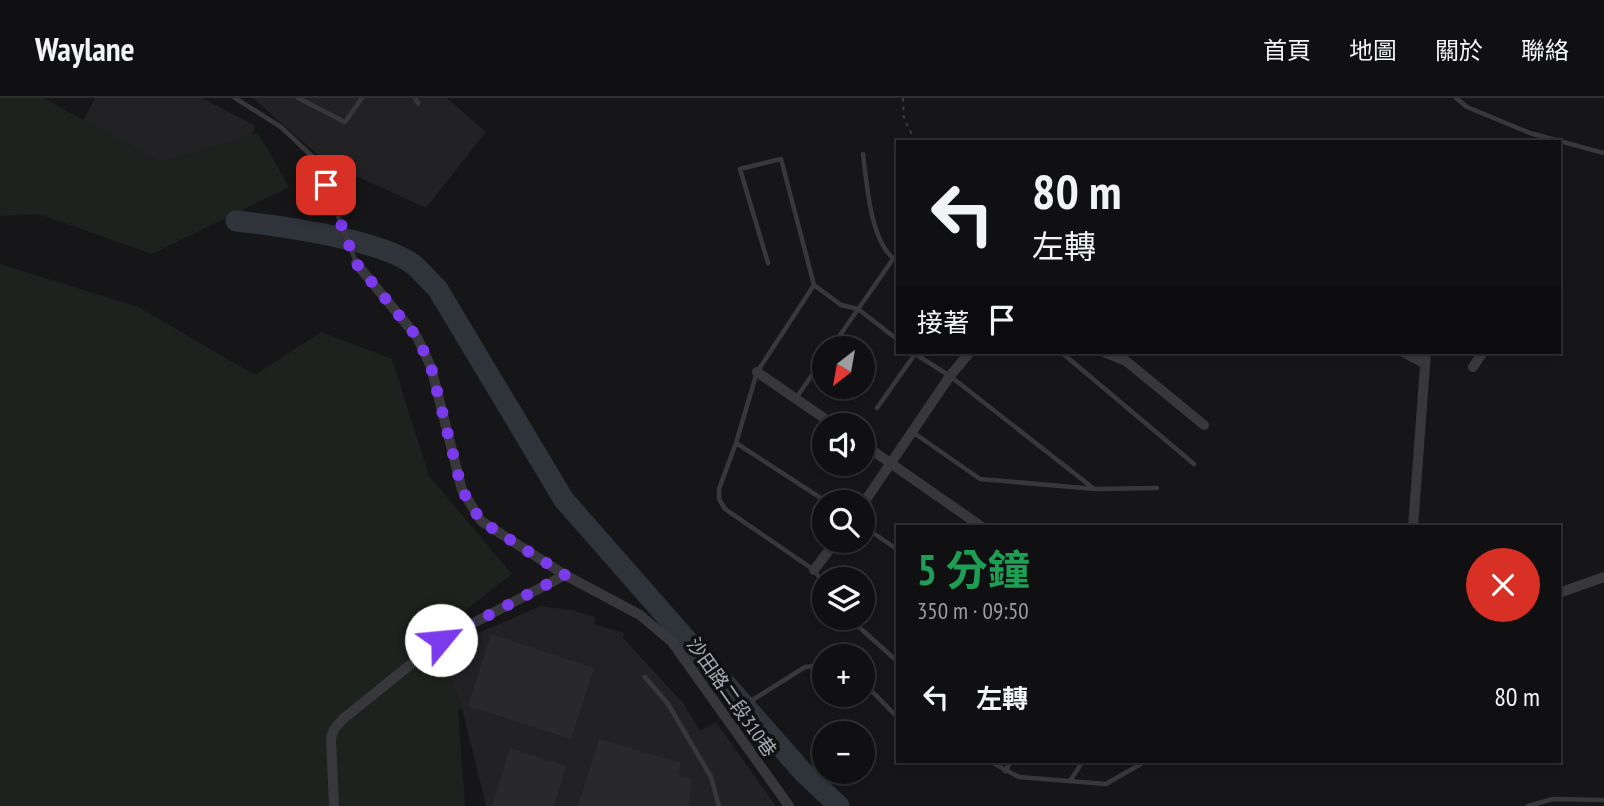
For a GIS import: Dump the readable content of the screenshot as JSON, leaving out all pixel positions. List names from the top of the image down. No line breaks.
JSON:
{"streets":{"street":["沙田路二段310巷"]},"north":"bottom left","page":{"header":"Waylane","nav":["首頁","地圖","關於","聯絡"],"turn":["80 m","左轉"],"then":"接著","map_buttons":["+","−"],"heading":["5 分鐘","350 m · 09:50"],"list":[{"name":"左轉","value":"80 m"}]}}
